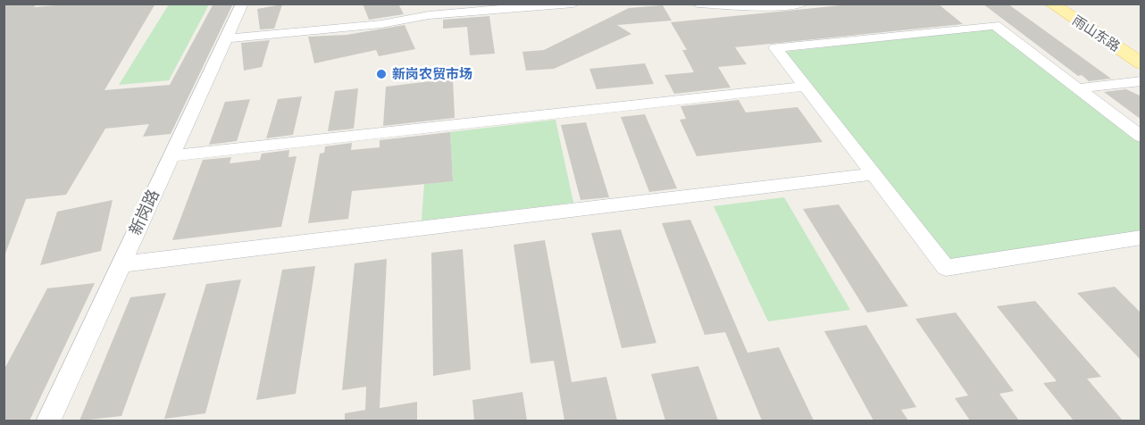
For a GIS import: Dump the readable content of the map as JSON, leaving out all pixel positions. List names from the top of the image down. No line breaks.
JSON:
{"streets":{"main road":["雨山东路"],"street":["新岗路"]},"places":["新岗农贸市场"]}
